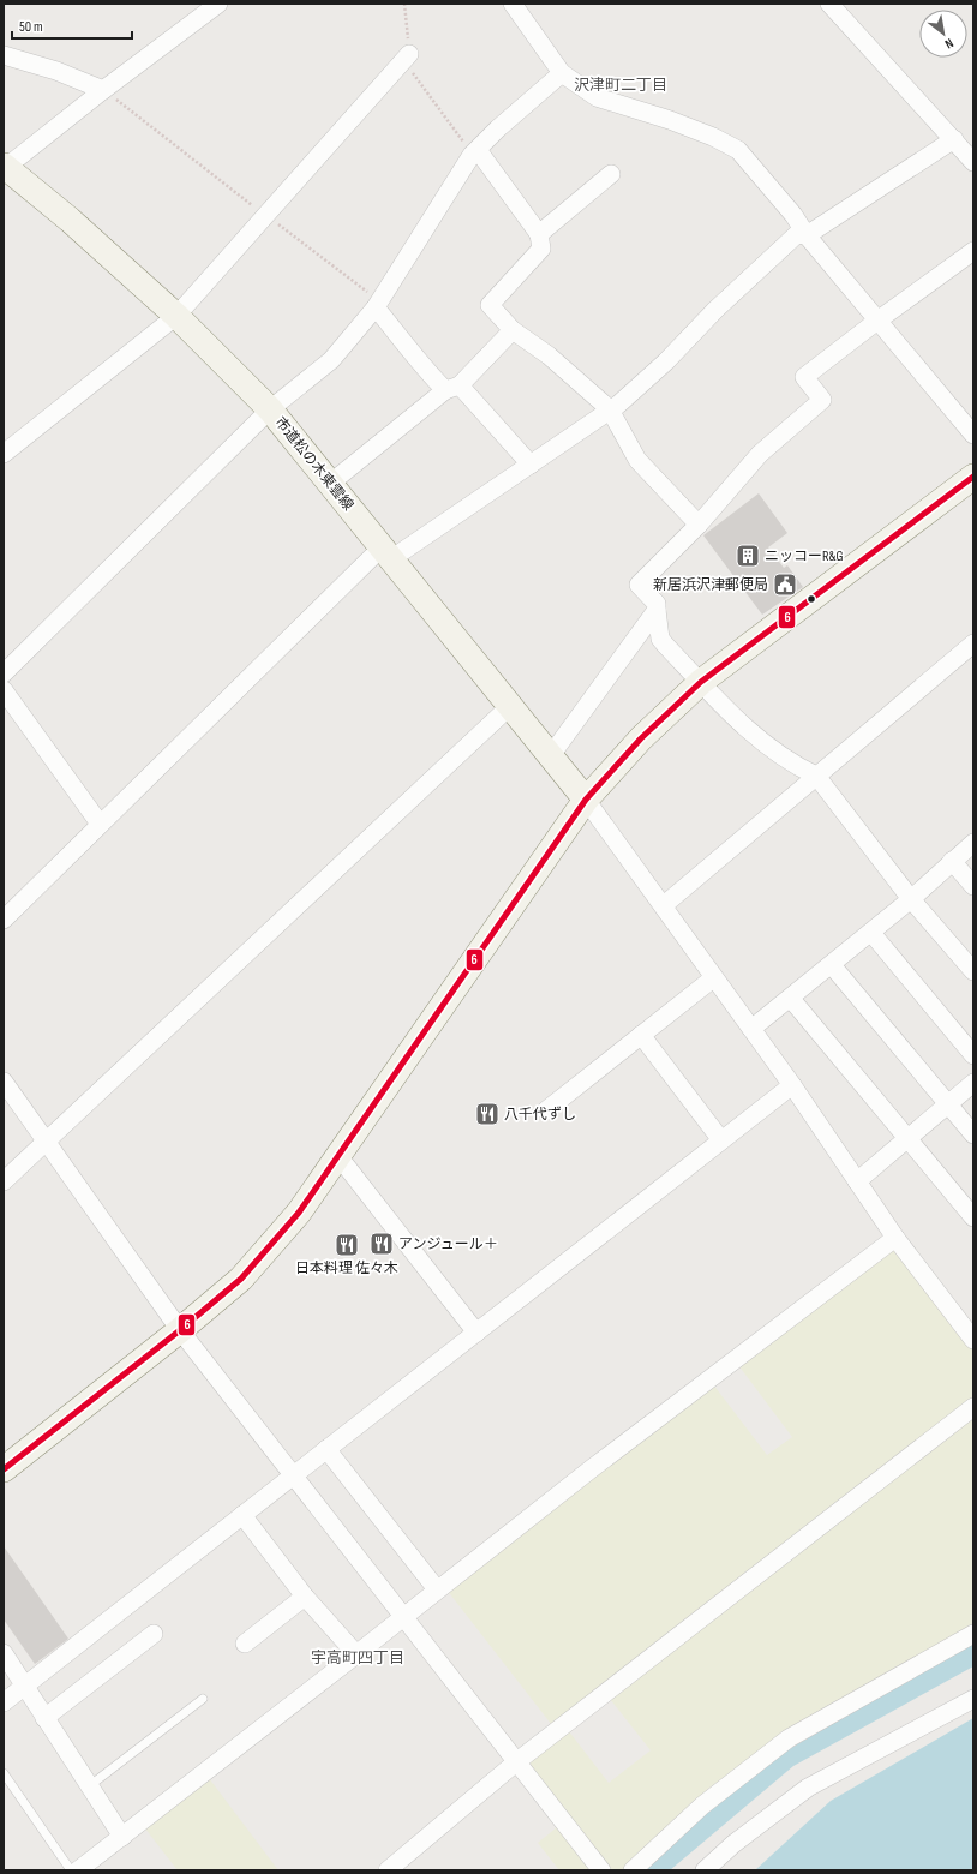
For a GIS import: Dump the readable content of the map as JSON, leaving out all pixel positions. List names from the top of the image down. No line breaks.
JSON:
{"streets":{"street":["市道松の木東雲線"]},"districts":["沢津町二丁目","宇高町四丁目"],"places":{"building":["ニッコーR&G"],"public building":["新居浜沢津郵便局"],"restaurant":["八千代ずし","アンジュール＋","日本料理 佐々木"]},"lines":["transit line 6"],"scale_bar":"50 m","north":"bottom right"}
